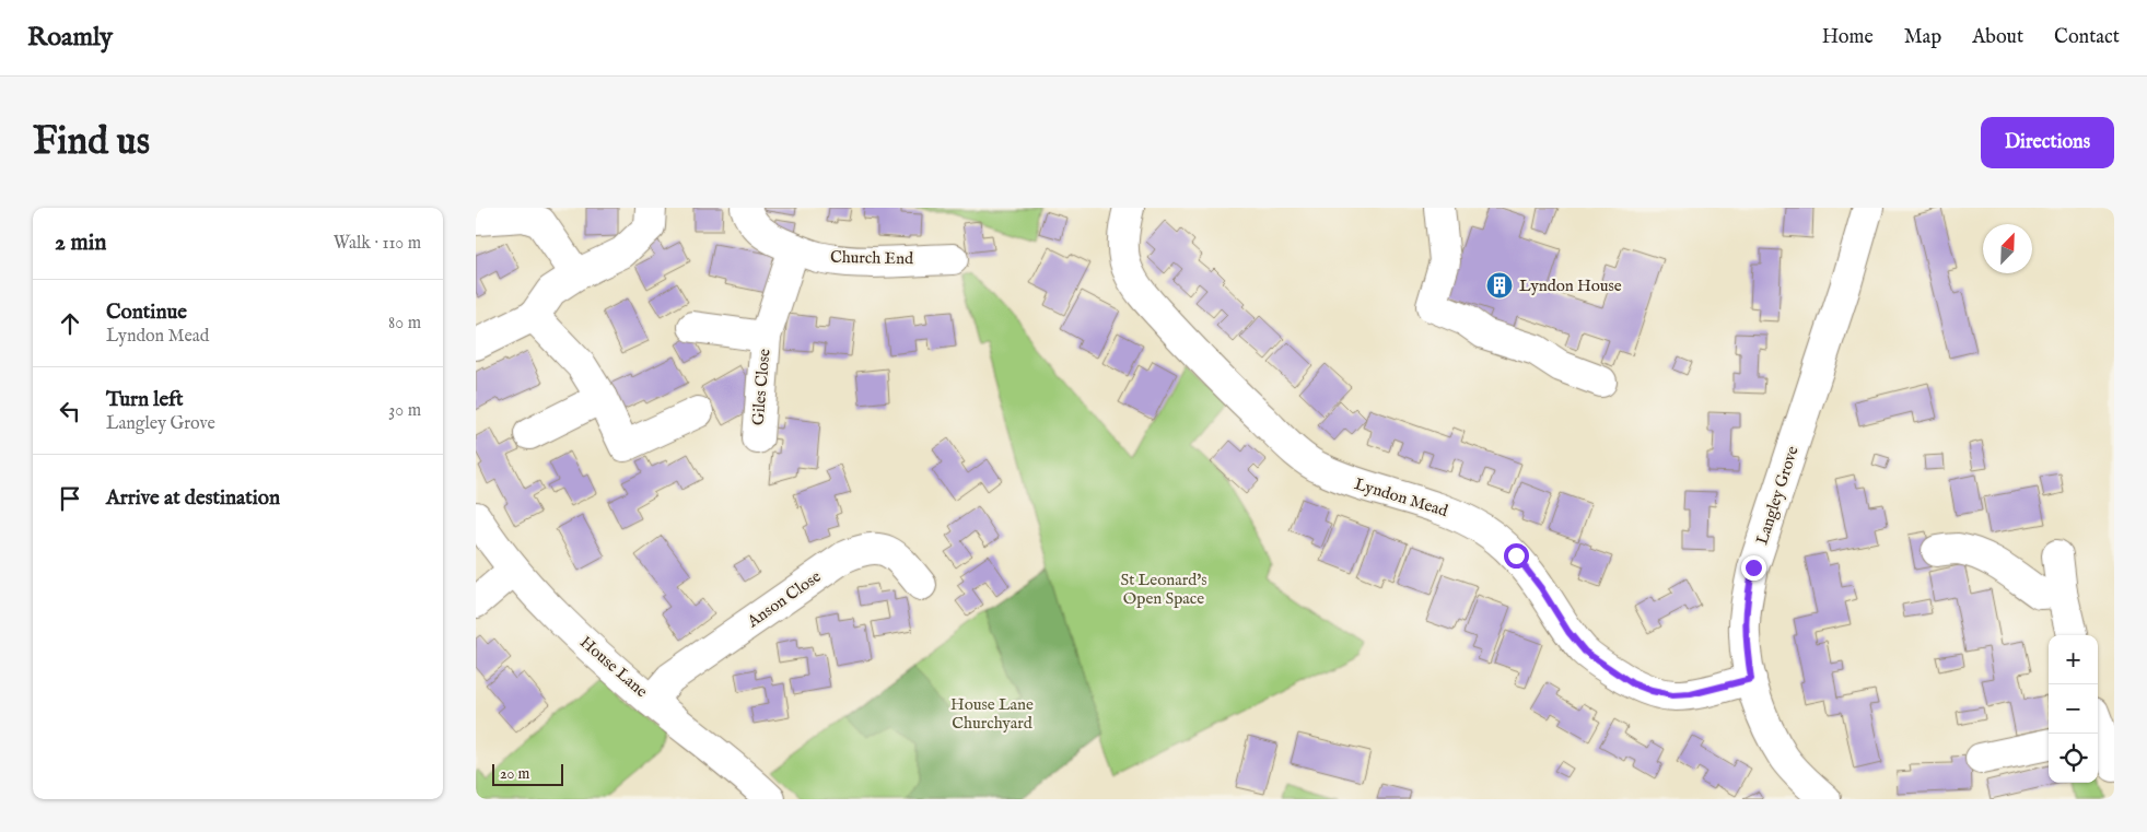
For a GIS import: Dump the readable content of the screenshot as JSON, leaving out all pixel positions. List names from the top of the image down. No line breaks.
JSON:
{"streets":{"street":["Church End","Giles Close","Langley Grove","Lyndon Mead","Anson Close","House Lane"]},"crossings":[["Church End","Giles Close"],["Langley Grove","Lyndon Mead"],["Anson Close","House Lane"]],"parks":["St Leonard's Open Space","House Lane Churchyard"],"places":{"building":["Lyndon House"]},"scale_bar":"20 m","north":"top right","page":{"header":"Roamly","nav":["Home","Map","About","Contact"],"buttons":"Directions","title":"Find us","heading":["2 min","Walk · 110 m"],"list":[["Continue","Lyndon Mead","80 m"],["Turn left","Langley Grove","30 m"],"Arrive at destination"],"map_buttons":["+","−"],"scale":"20 m"}}
